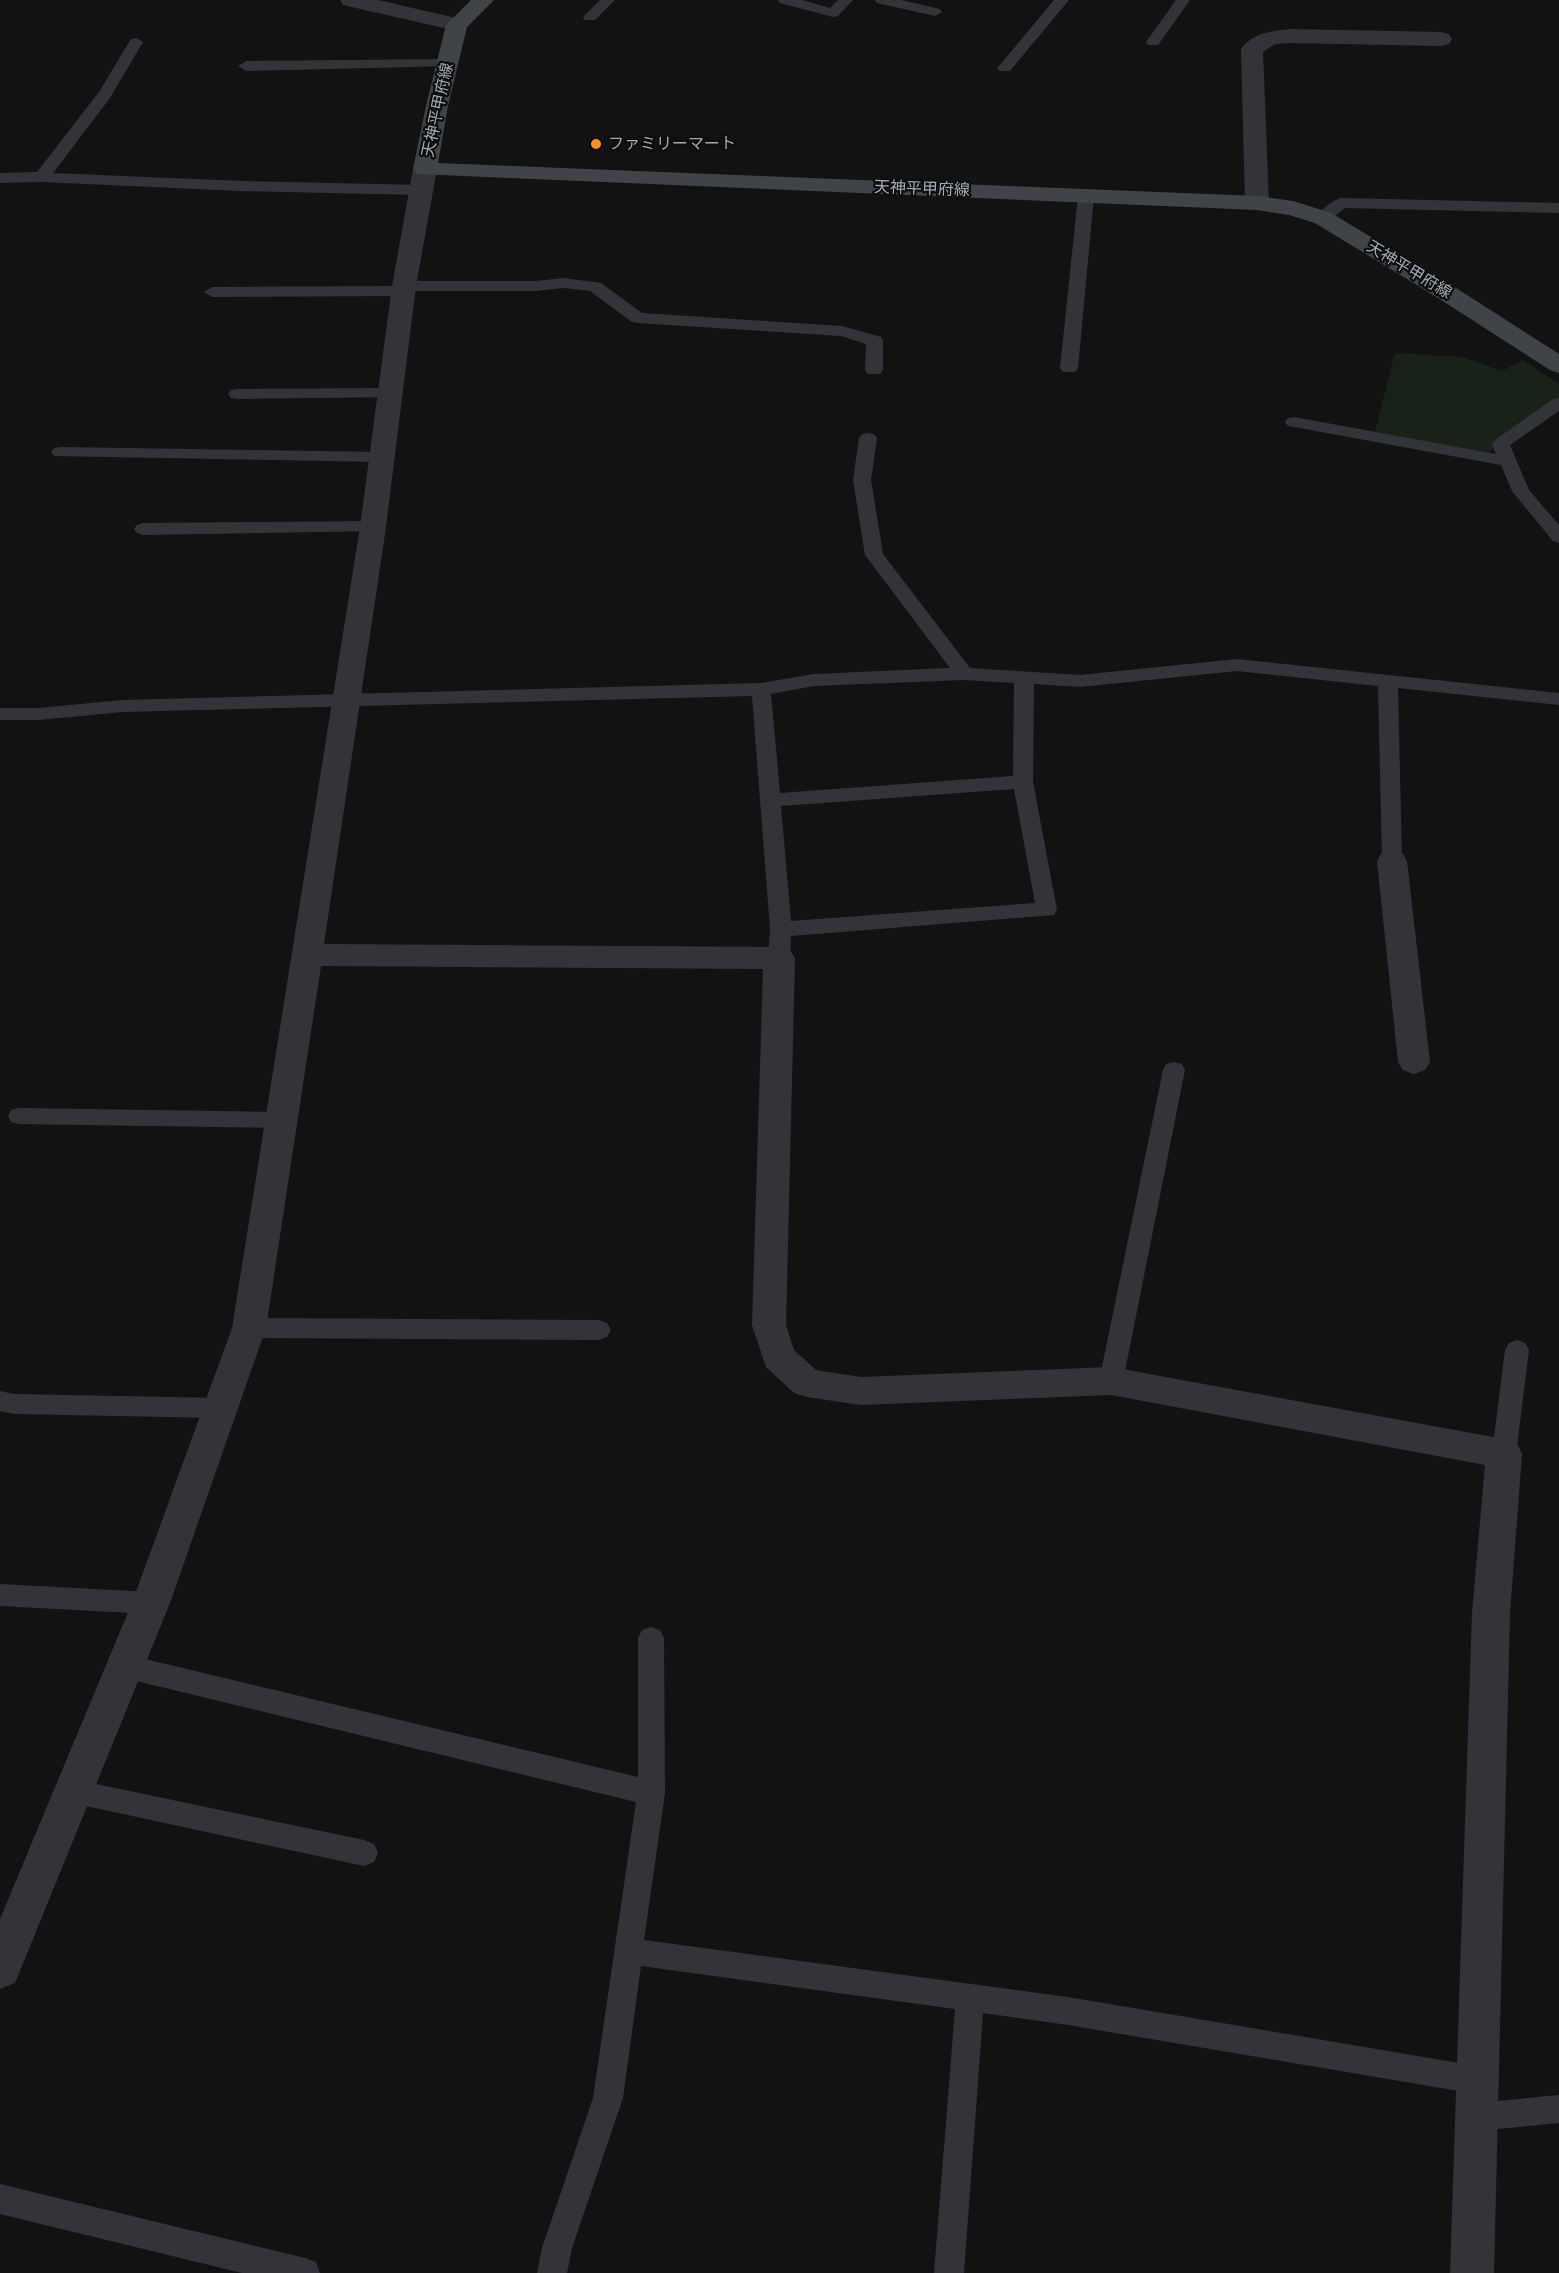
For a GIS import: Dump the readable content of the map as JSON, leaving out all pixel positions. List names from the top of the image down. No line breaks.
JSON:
{"streets":{"main road":["天神平甲府線"]},"places":["ファミリーマート"]}
